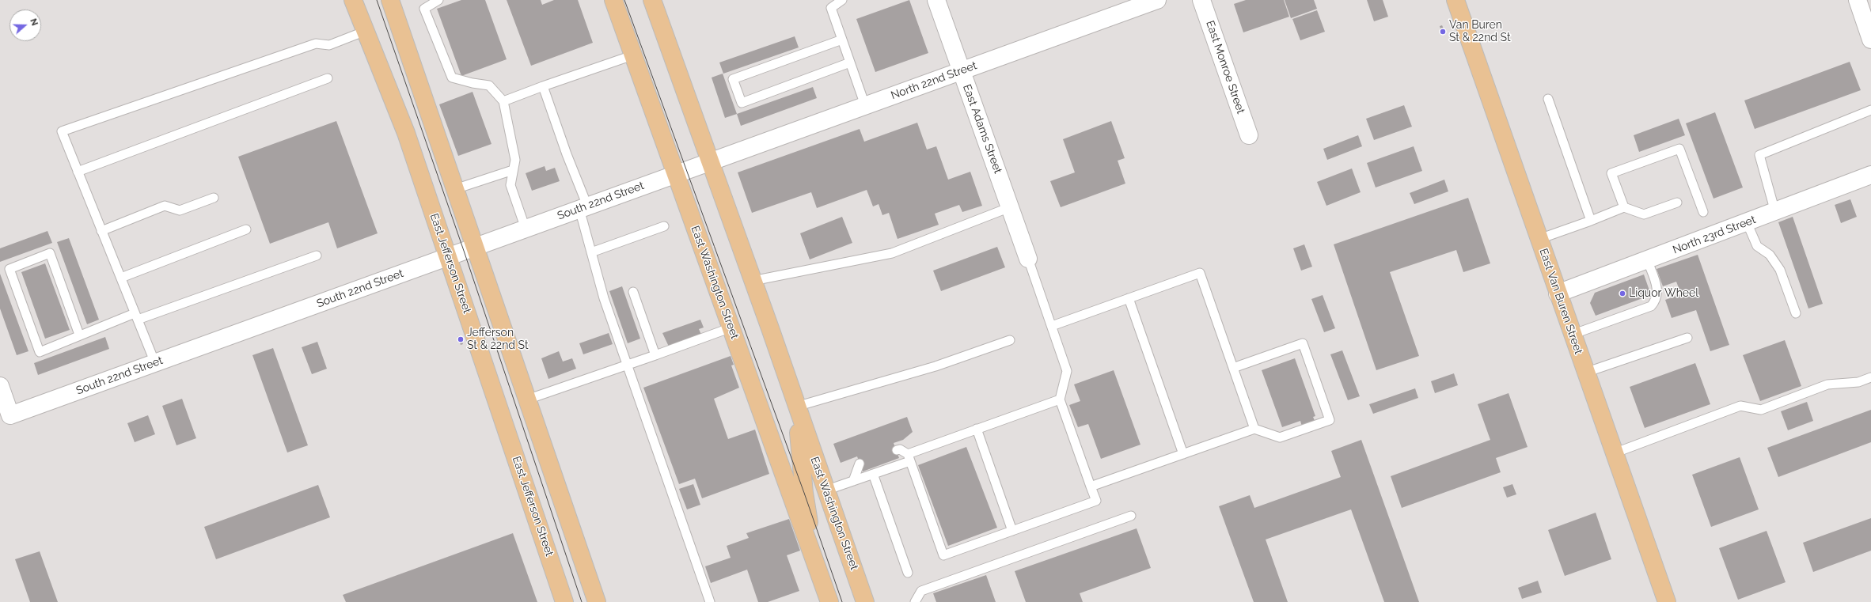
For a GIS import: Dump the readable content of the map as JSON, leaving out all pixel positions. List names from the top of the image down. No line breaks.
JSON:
{"streets":{"main road":["East Jefferson Street","East Washington Street","East Van Buren Street"],"street":["East Monroe Street","North 22nd Street","East Adams Street","South 22nd Street","North 23rd Street"]},"crossings":[["North 22nd Street","East Adams Street"],["North 22nd Street","South 22nd Street"],["North 22nd Street","East Washington Street"],["South 22nd Street","East Jefferson Street"],["South 22nd Street","East Washington Street"],["North 23rd Street","East Van Buren Street"]],"places":["Van Buren St & 22nd St","Liquor Wheel","Jefferson St & 22nd St"],"north":"right"}
